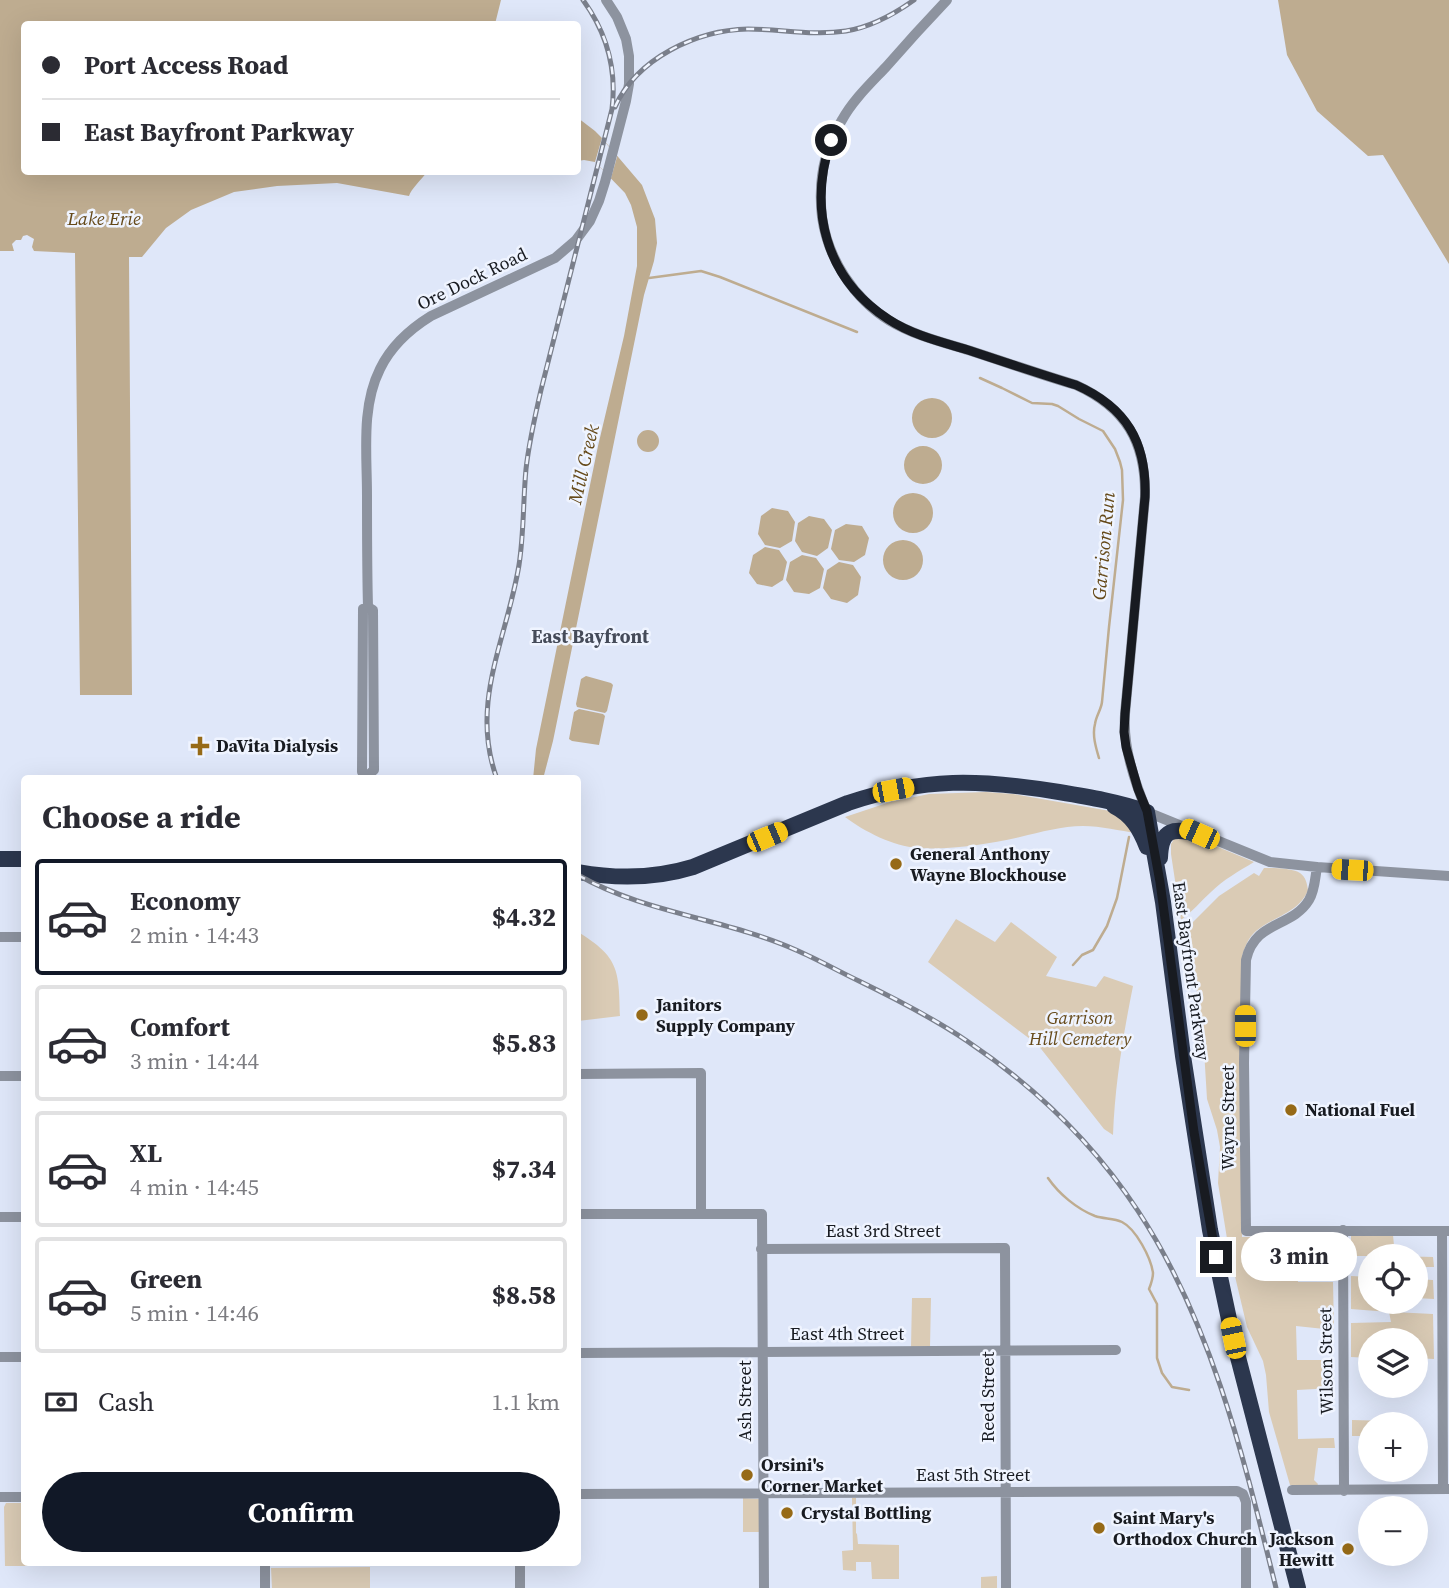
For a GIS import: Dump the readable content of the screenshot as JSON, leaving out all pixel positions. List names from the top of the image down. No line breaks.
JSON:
{"streets":{"highway":["East Bayfront Parkway"],"street":["Ore Dock Road","Wayne Street","East 3rd Street","East 4th Street","Wilson Street","Reed Street","Ash Street","East 5th Street"]},"crossings":[["Wayne Street","Wilson Street"],["East 3rd Street","Reed Street"],["East 3rd Street","Ash Street"],["East 4th Street","Reed Street"],["East 4th Street","Ash Street"],["Reed Street","East 5th Street"],["Ash Street","East 5th Street"]],"districts":["East Bayfront"],"water":["Lake Erie","Mill Creek","Garrison Run"],"parks":["Garrison Hill Cemetery"],"places":{"health":["DaVita Dialysis"],"other":["General Anthony Wayne Blockhouse","Janitors Supply Company","National Fuel","Orsini's Corner Market","Crystal Bottling","Saint Mary's Orthodox Church","Jackson Hewitt"]},"page":{"banner":["Port Access Road","East Bayfront Parkway"],"heading":"Choose a ride","list":[{"name":"Economy","note":"2 min · 14:43","value":"$4.32"},{"name":"Comfort","note":"3 min · 14:44","value":"$5.83"},{"name":"XL","note":"4 min · 14:45","value":"$7.34"},{"name":"Green","note":"5 min · 14:46","value":"$8.58"}],"bubble":"3 min","map_buttons":["+","−"],"pay":["Cash","1.1 km"],"buttons":"Confirm"}}
